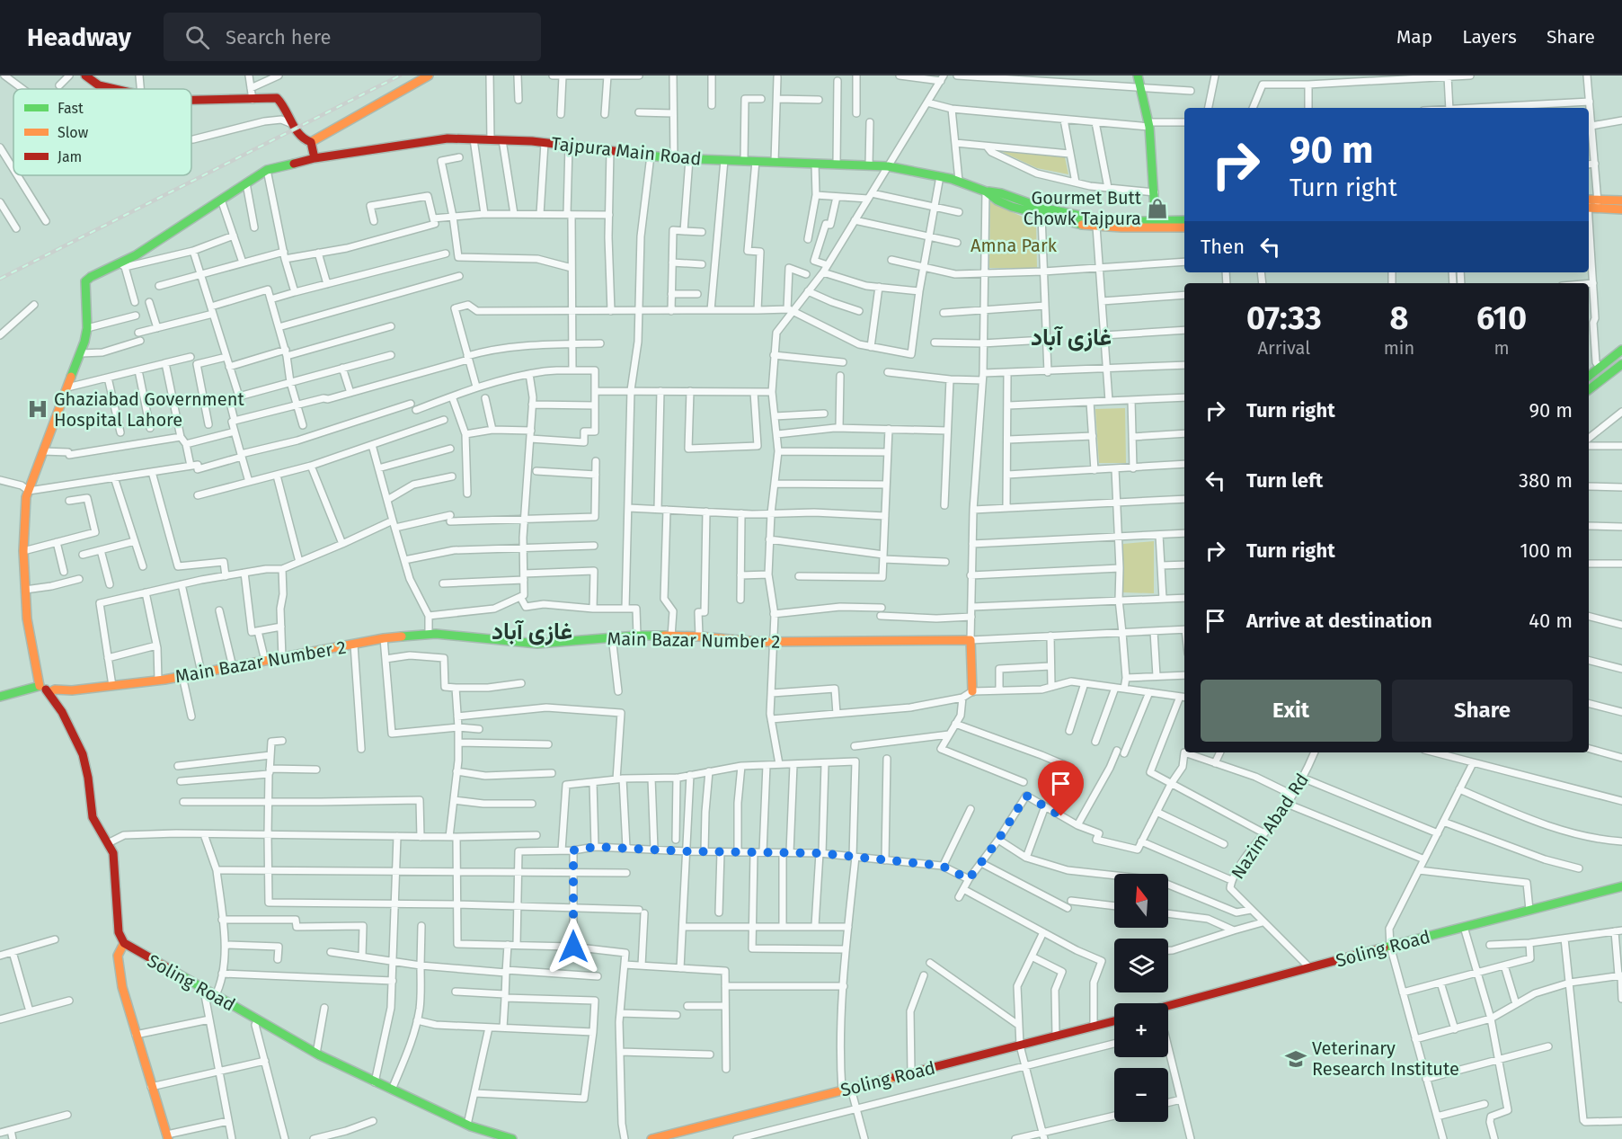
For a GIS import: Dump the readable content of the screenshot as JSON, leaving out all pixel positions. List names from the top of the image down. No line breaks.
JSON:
{"streets":{"street":["Tajpura Main Road","Main Bazar Number 2","Nazim Abad Rd","Soling Road"]},"crossings":[["Nazim Abad Rd","Soling Road"]],"districts":["غازى آباد","غازى آباد"],"parks":["Amna Park"],"places":{"shop":["Gourmet Butt Chowk Tajpura"],"hospital":["Ghaziabad Government Hospital Lahore"],"school or university":["Veterinary Research Institute"]},"legend":["Fast","Slow","Jam"],"north":"top","page":{"header":"Headway","search":"Search here","nav":["Map","Layers","Share"],"turn":["90 m","Turn right"],"then":"Then","eta":["07:33","Arrival","8","min","610","m"],"list":[{"name":"Turn right","value":"90 m"},{"name":"Turn left","value":"380 m"},{"name":"Turn right","value":"100 m"},{"name":"Arrive at destination","value":"40 m"}],"buttons":["Exit","Share"],"map_buttons":["+","−"]}}
